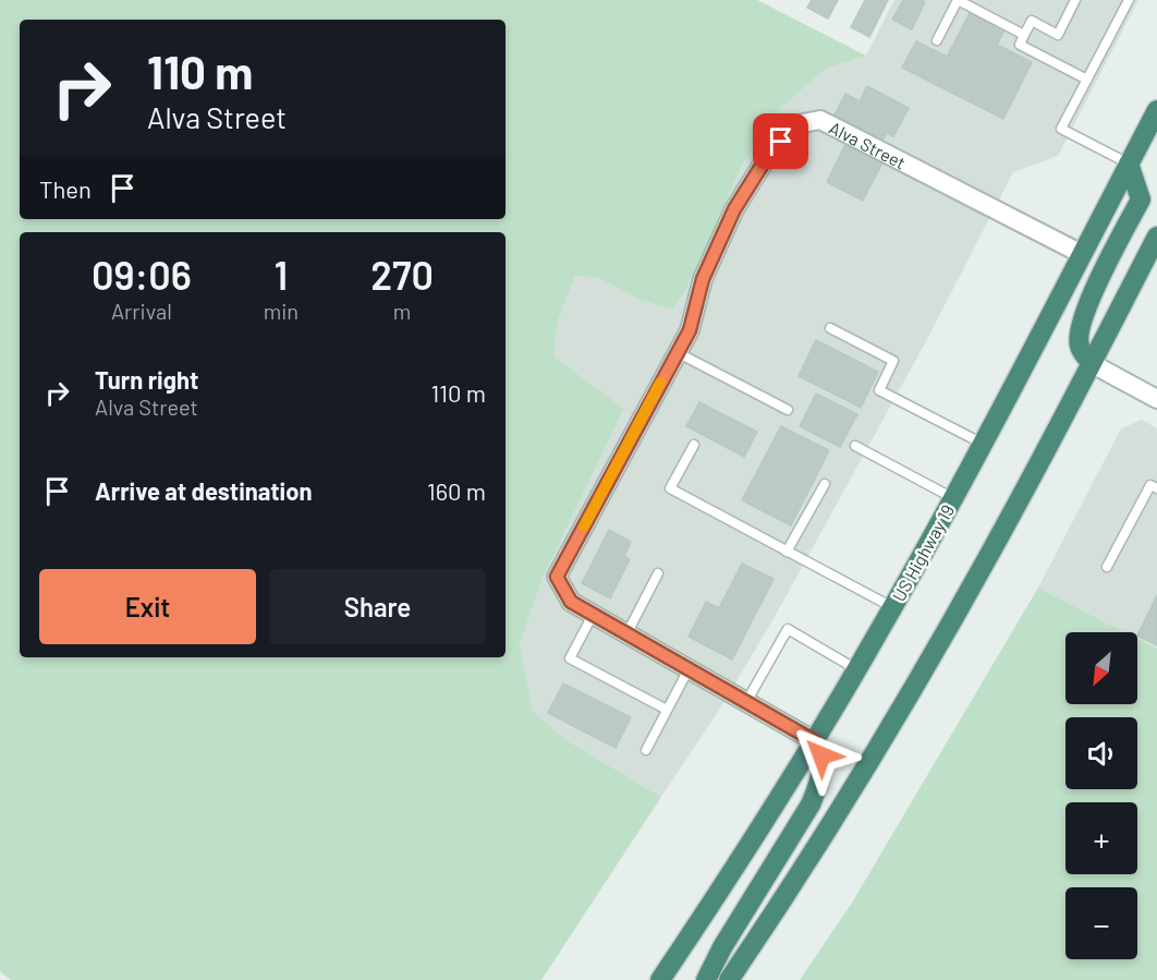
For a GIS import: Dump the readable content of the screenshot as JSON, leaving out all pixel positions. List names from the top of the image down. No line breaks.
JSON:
{"streets":{"highway":["US Highway 19"],"street":["Alva Street"]},"crossings":[["Alva Street","US Highway 19"]],"north":"bottom left","page":{"turn":["110 m","Alva Street"],"then":"Then","eta":["09:06","Arrival","1","min","270","m"],"list":[{"name":"Turn right","note":"Alva Street","value":"110 m"},{"name":"Arrive at destination","value":"160 m"}],"buttons":["Exit","Share"],"map_buttons":["+","−"]}}
